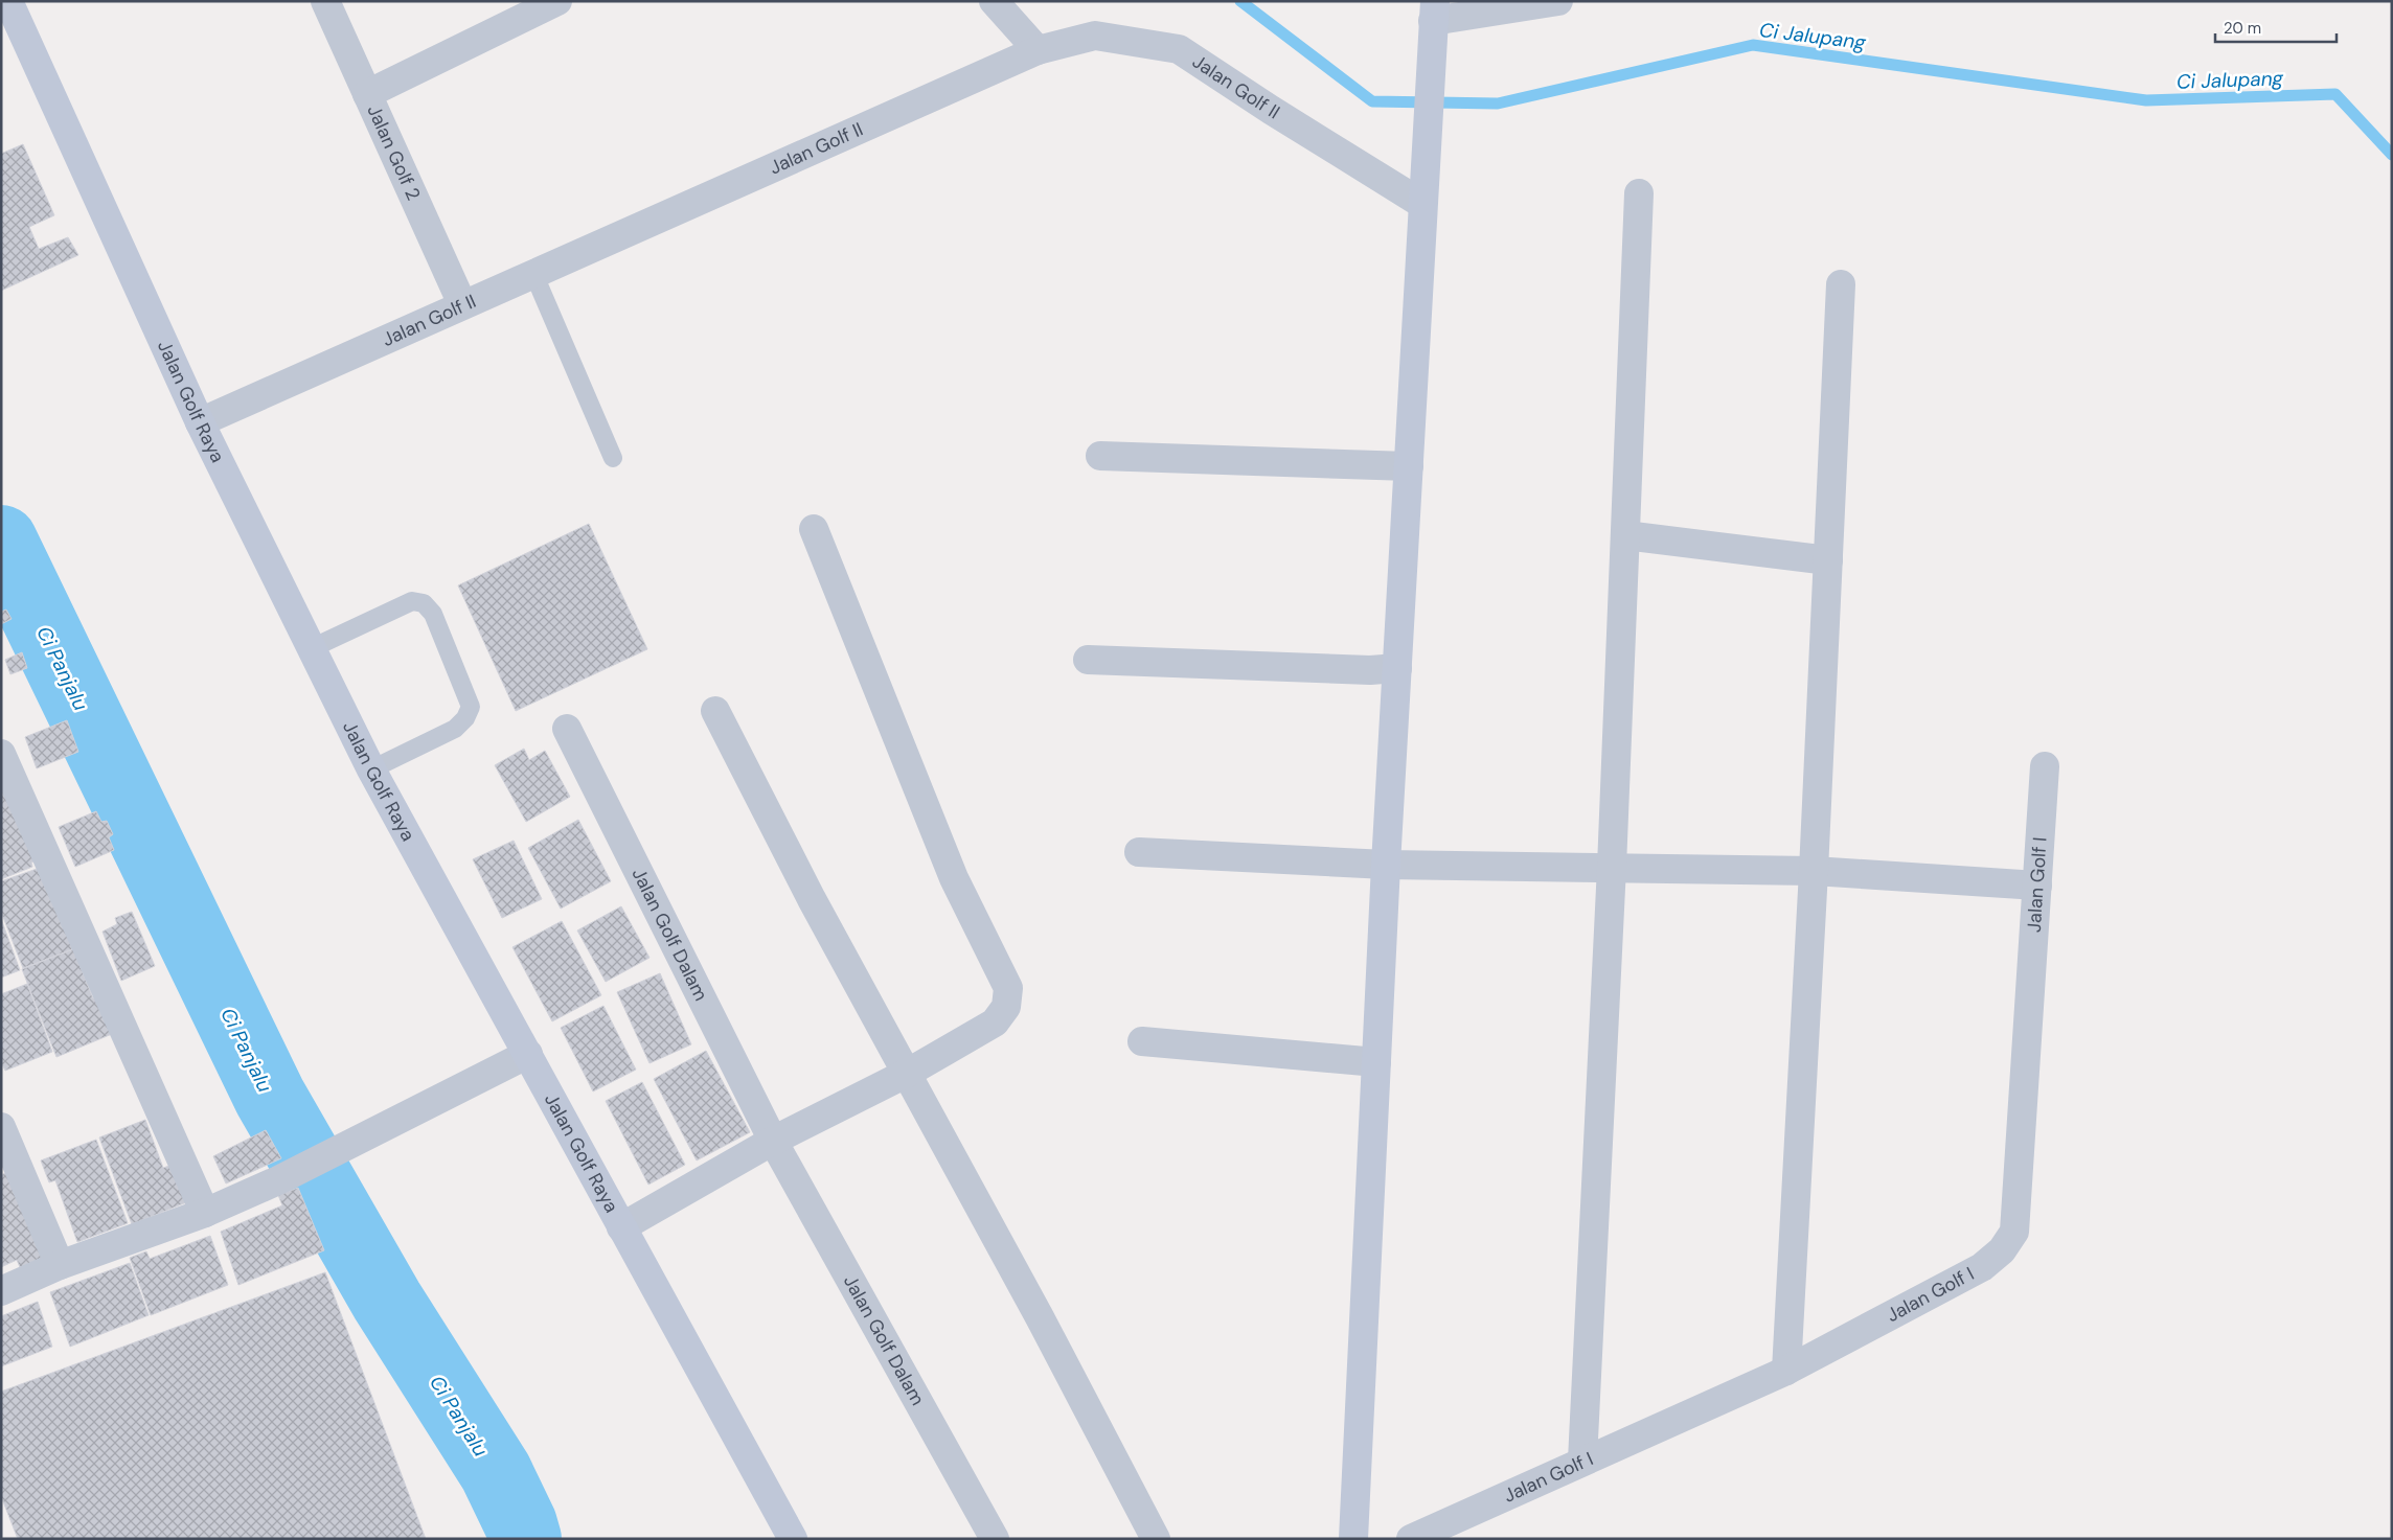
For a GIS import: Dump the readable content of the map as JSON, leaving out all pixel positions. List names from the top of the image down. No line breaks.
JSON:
{"streets":{"street":["Jalan Golf II","Jalan Golf 2","Jalan Golf Raya","Jalan Golf I","Jalan Golf Dalam"]},"crossings":[["Jalan Golf II","Jalan Golf 2"],["Jalan Golf II","Jalan Golf Raya"]],"water":["Ci Jalupang","Ci Panjalu"],"scale_bar":"20 m"}
